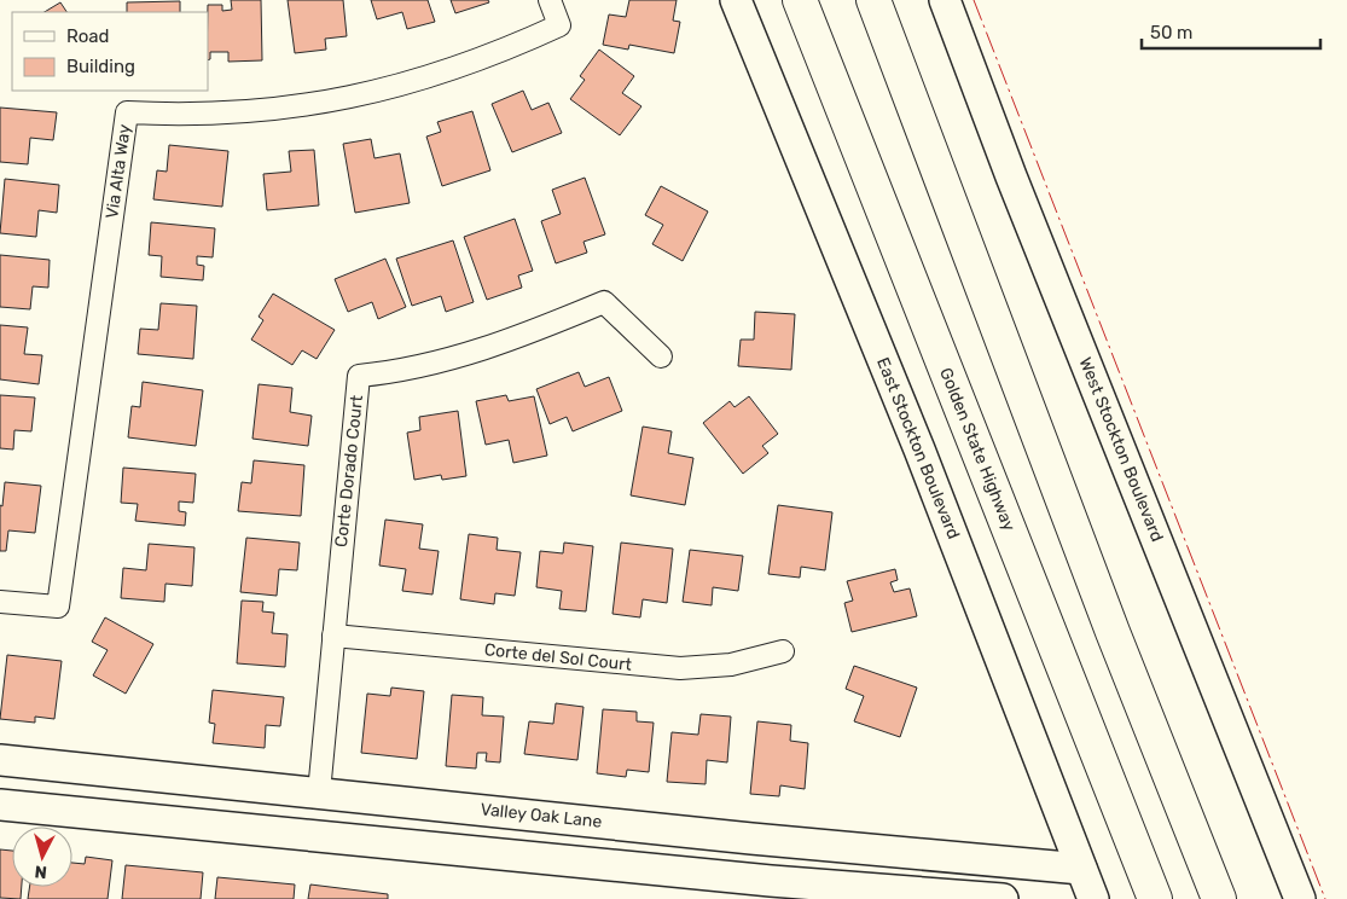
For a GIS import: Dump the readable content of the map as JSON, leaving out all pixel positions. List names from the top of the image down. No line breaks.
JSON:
{"streets":{"highway":["Golden State Highway"],"street":["Via Alta Way","East Stockton Boulevard","West Stockton Boulevard","Corte Dorado Court","Corte del Sol Court","Valley Oak Lane"]},"crossings":[["East Stockton Boulevard","Valley Oak Lane"],["Corte Dorado Court","Corte del Sol Court"],["Corte Dorado Court","Valley Oak Lane"]],"legend":["Road","Building"],"scale_bar":"50 m","north":"bottom"}
